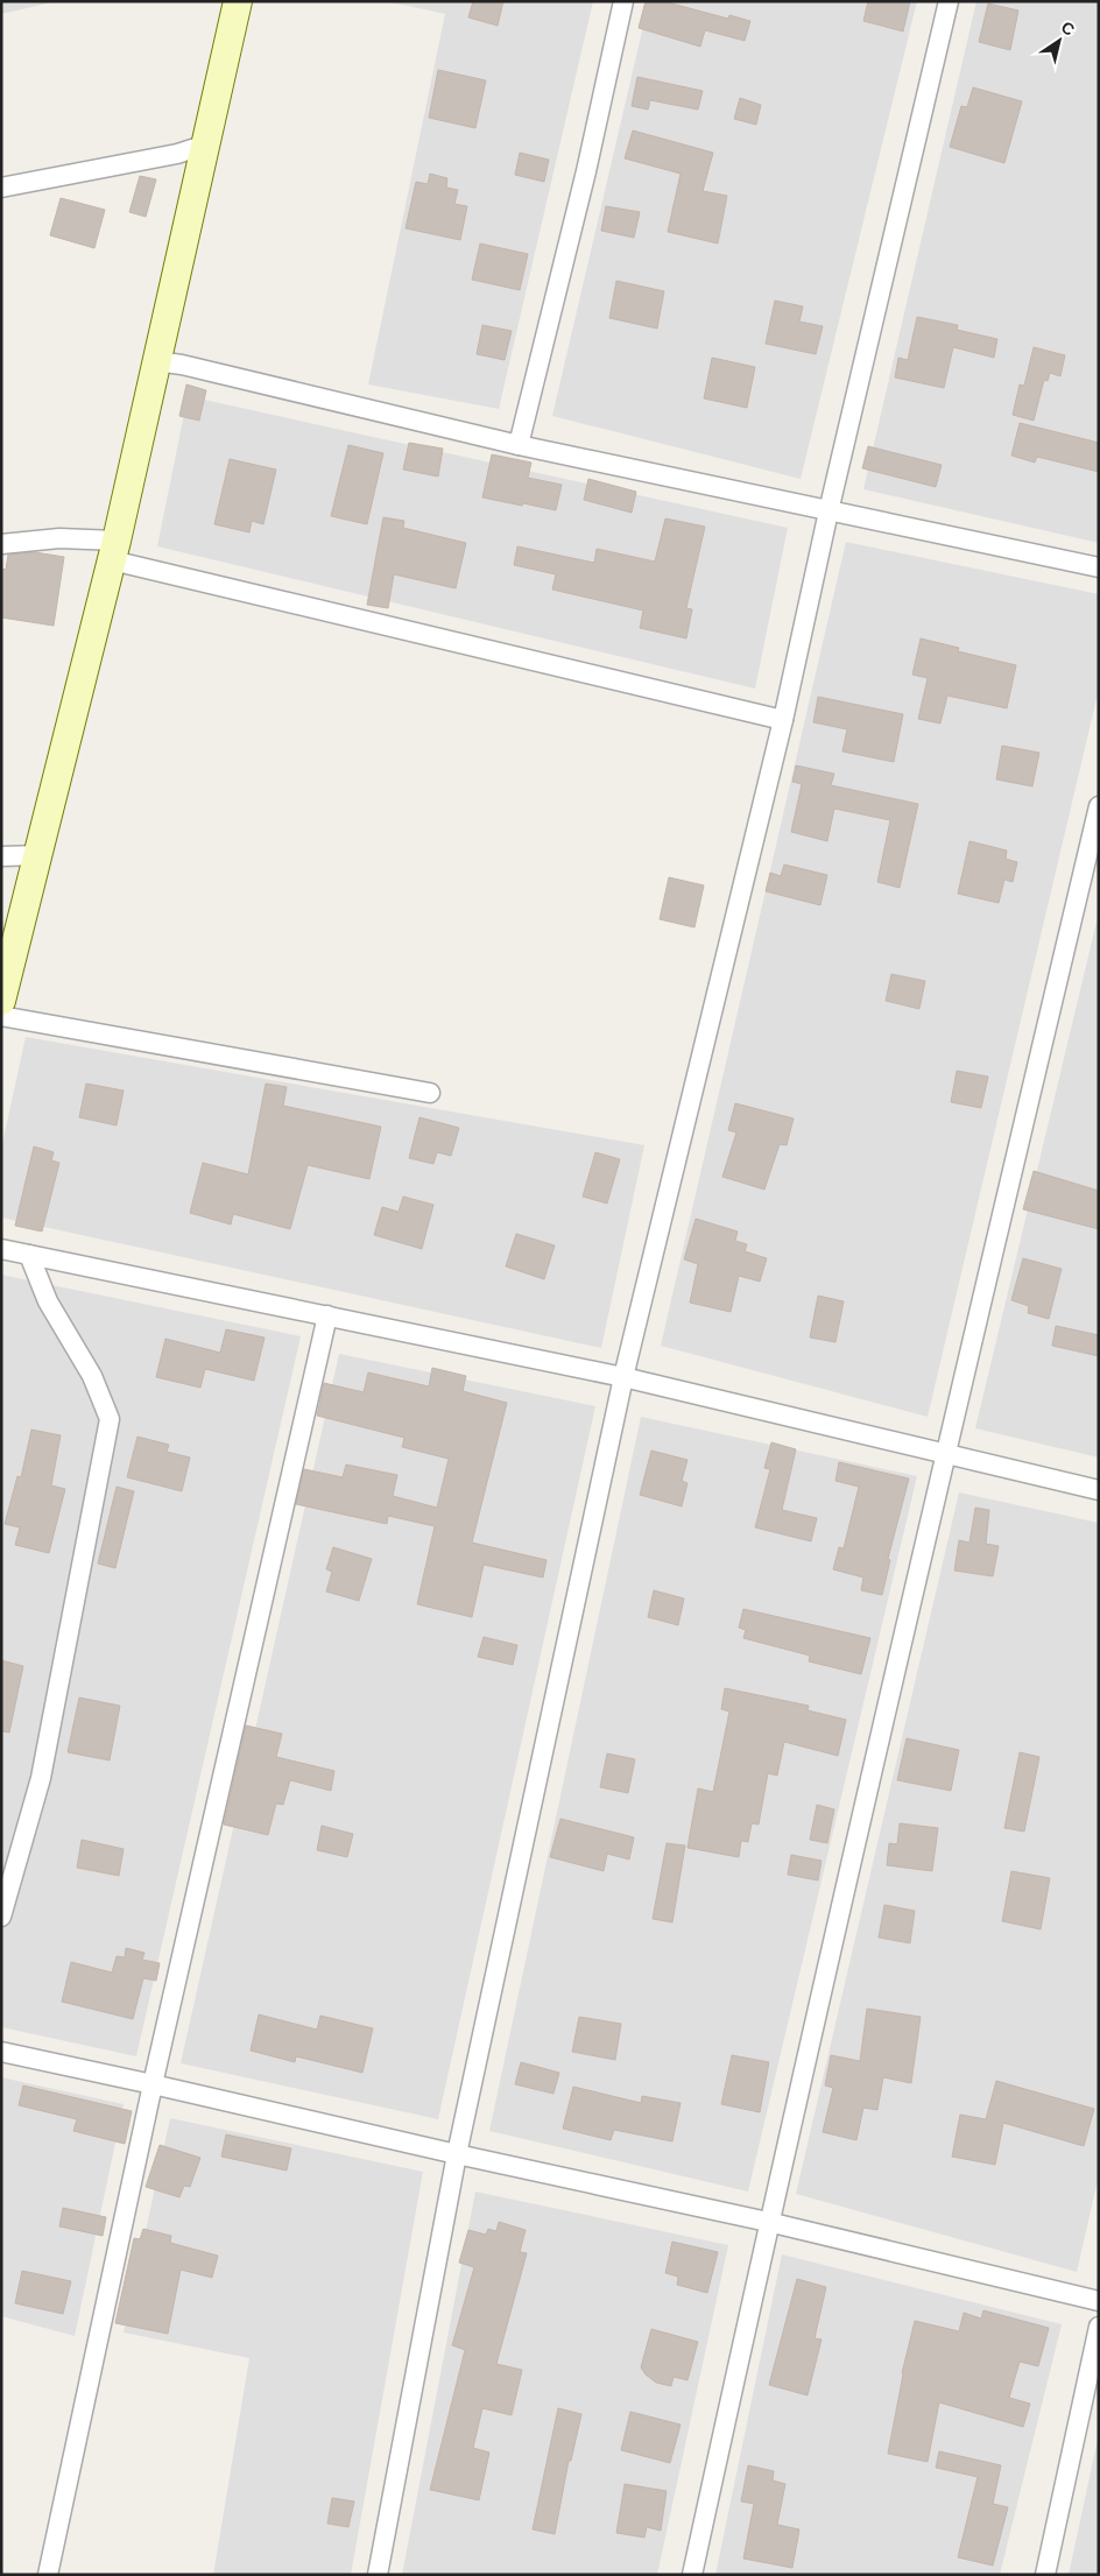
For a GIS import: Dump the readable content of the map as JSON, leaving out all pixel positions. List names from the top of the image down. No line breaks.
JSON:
{"north":"top right"}
